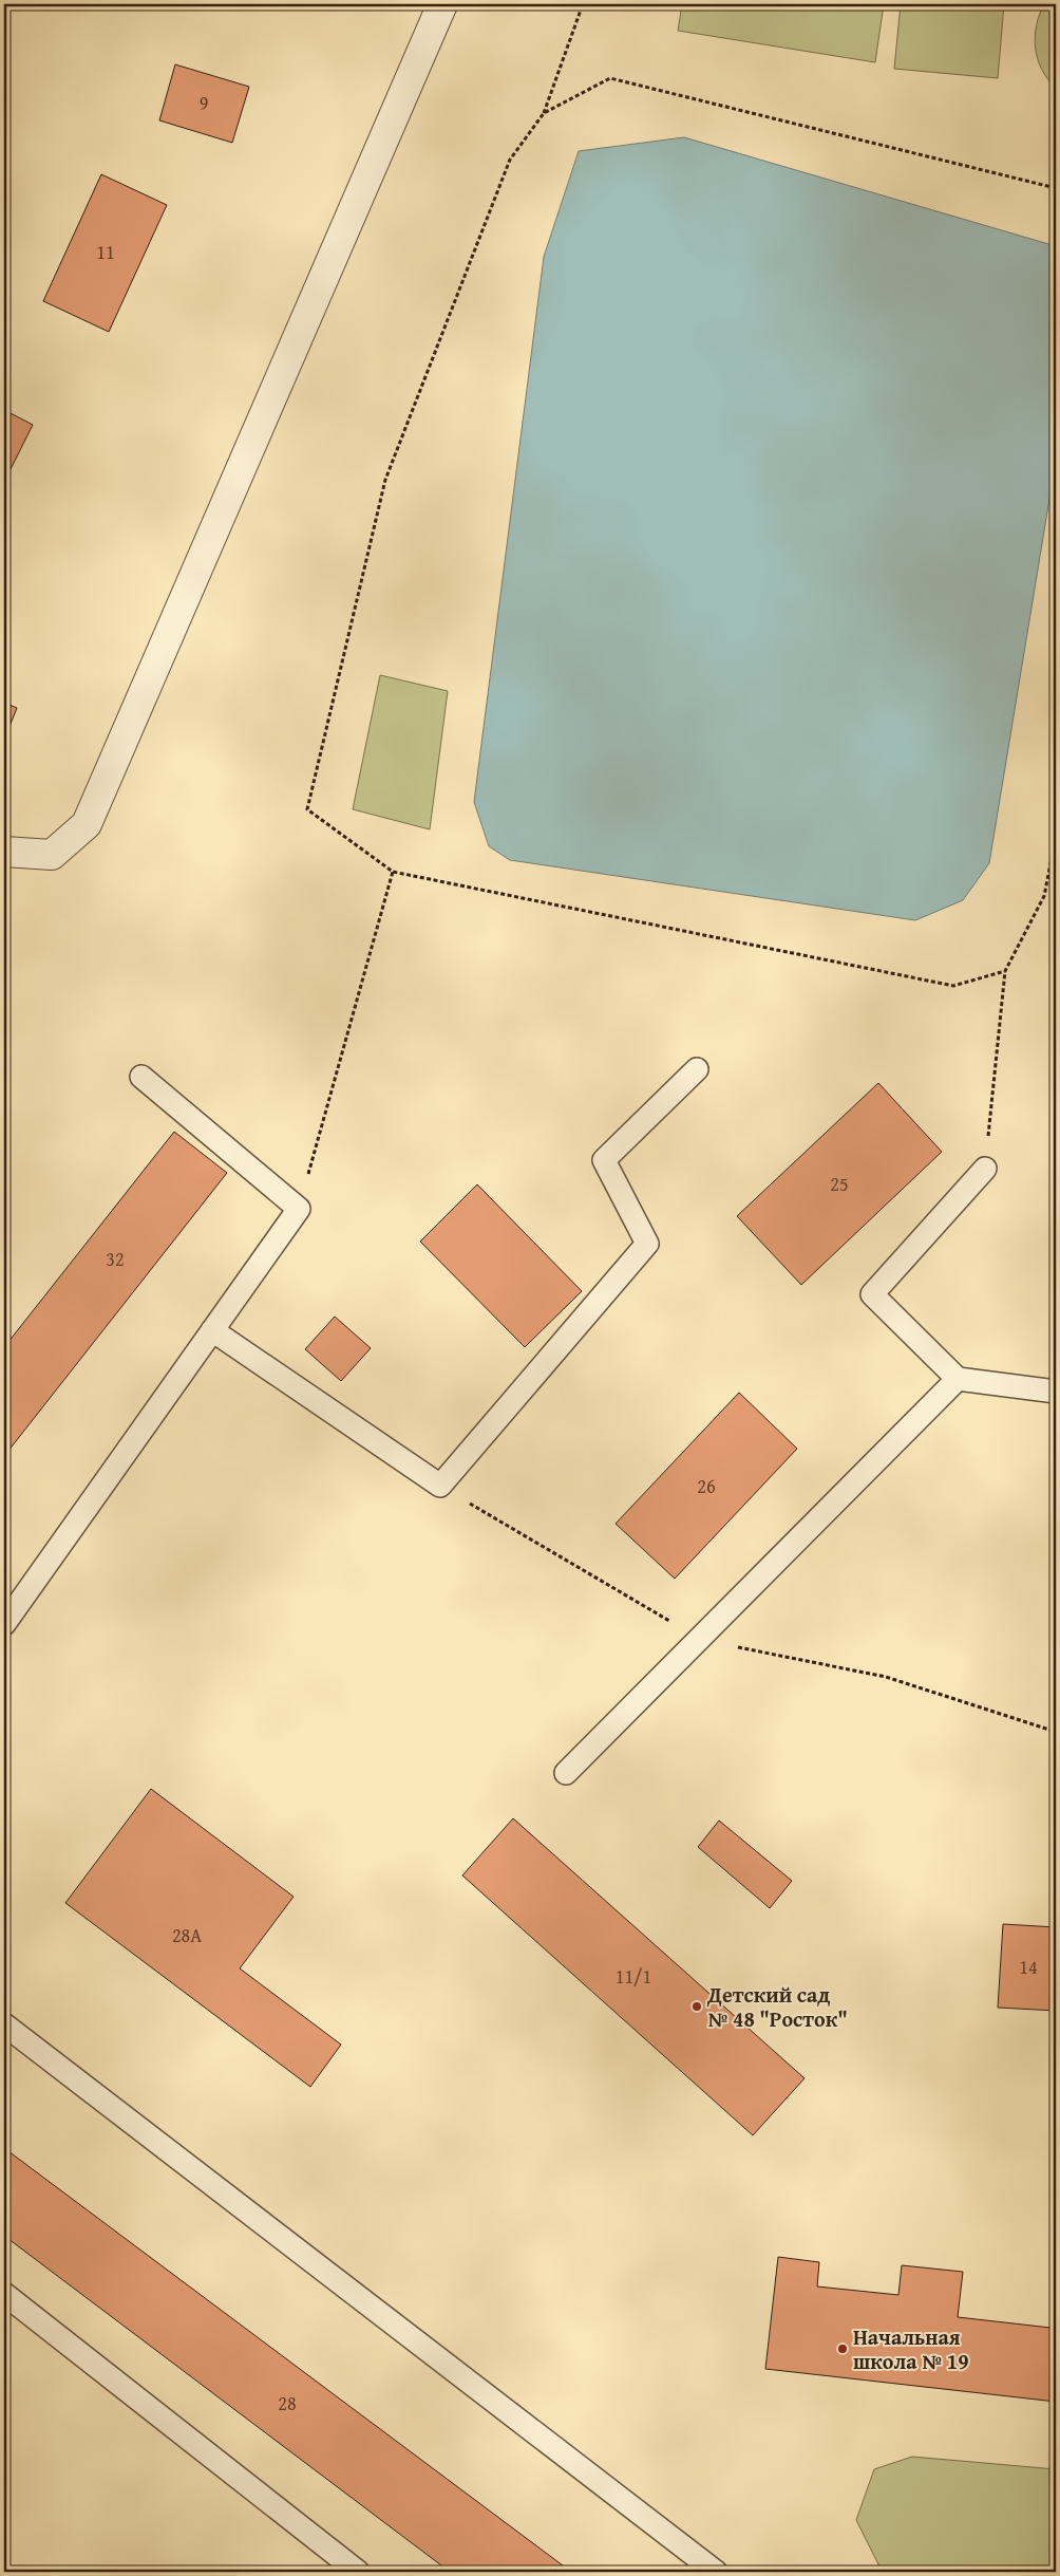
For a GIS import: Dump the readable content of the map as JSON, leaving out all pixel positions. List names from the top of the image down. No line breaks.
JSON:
{"places":["Детский сад № 48 \"Росток\"","Начальная школа № 19"],"house_numbers":["9","11","25","32","26","28А","14","11/1","28"]}
